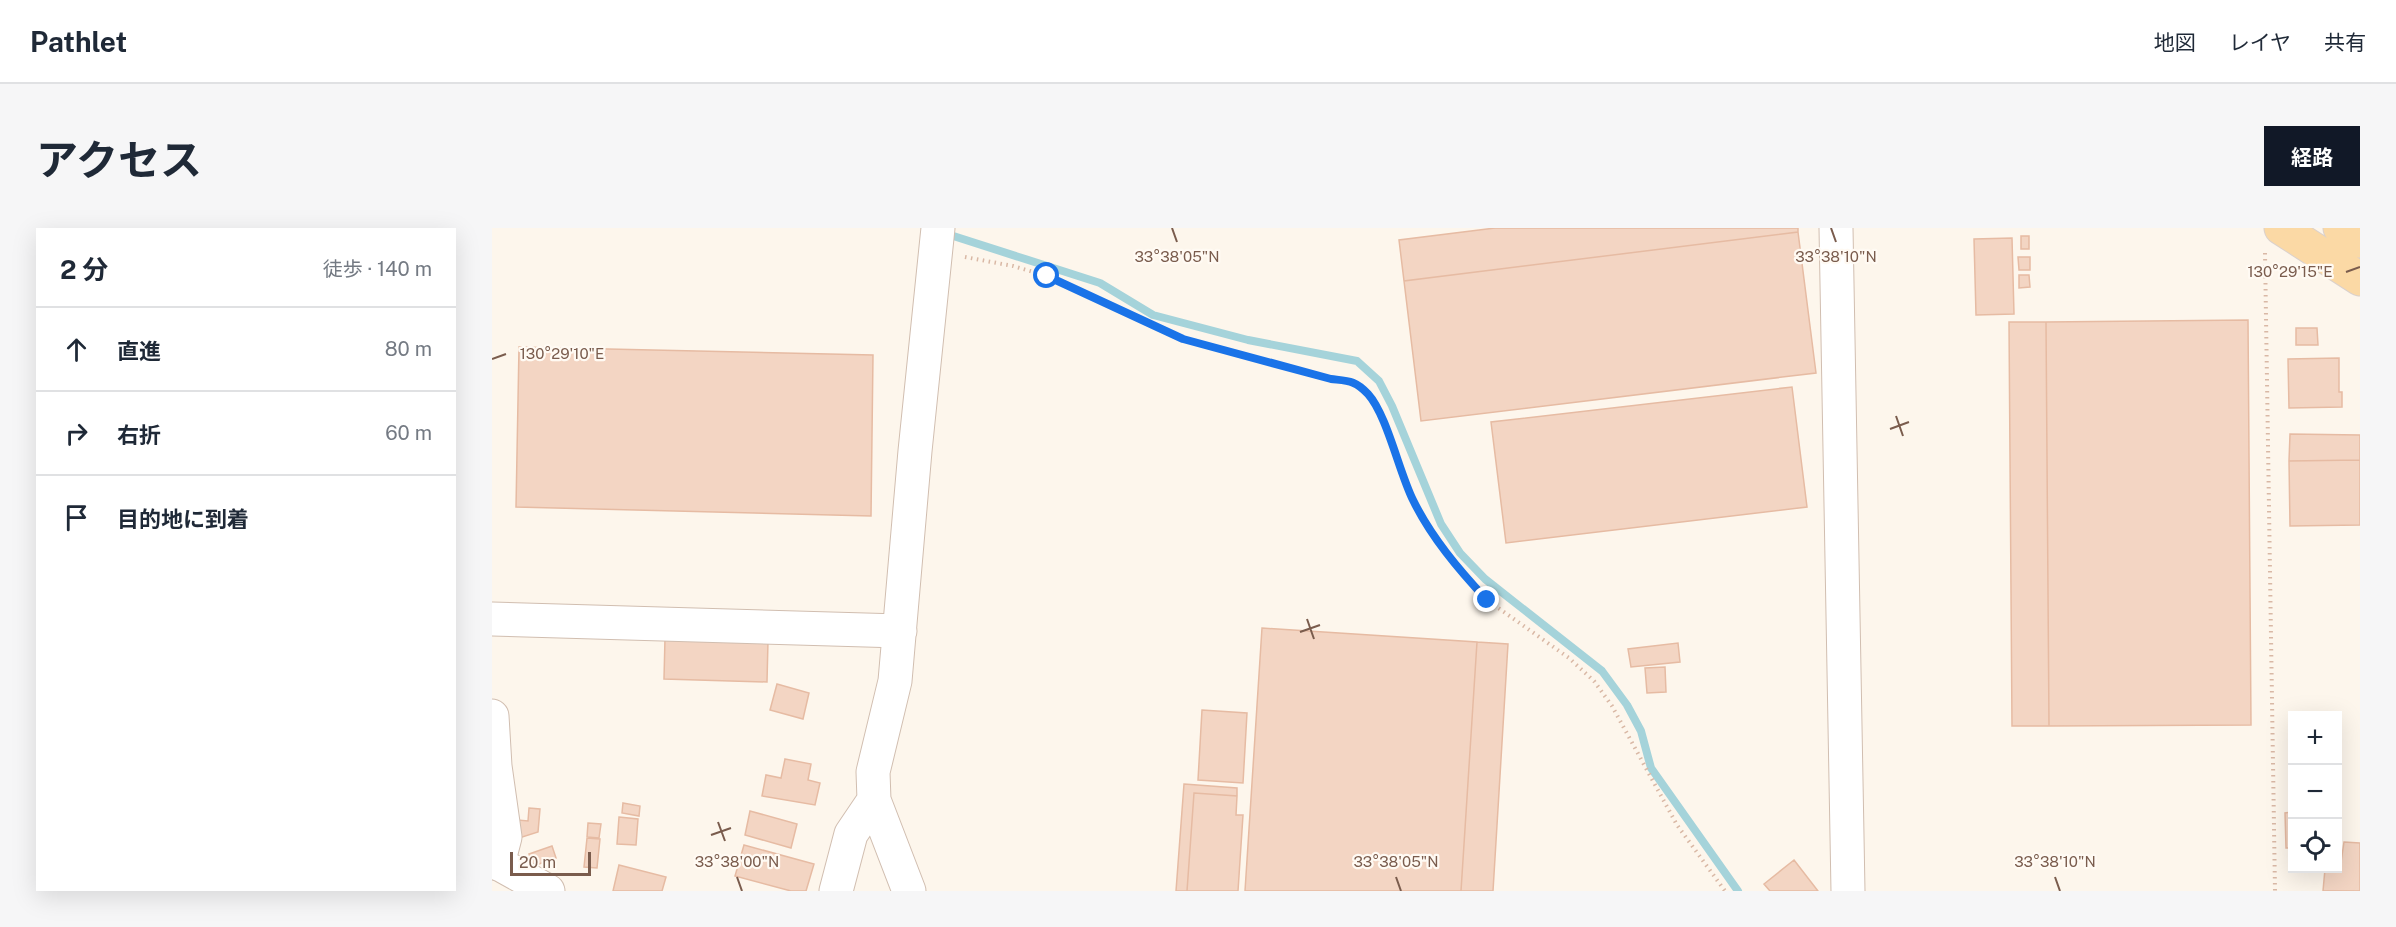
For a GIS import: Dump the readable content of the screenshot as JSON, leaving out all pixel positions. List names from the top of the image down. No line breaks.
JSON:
{"scale_bar":"20 m","page":{"header":"Pathlet","nav":["地図","レイヤ","共有"],"title":"アクセス","buttons":"経路","heading":["2 分","徒歩 · 140 m"],"list":[["直進","80 m"],["右折","60 m"],"目的地に到着"],"map_buttons":["+","−"],"scale":"20 m"},"coordinates":["33°38'05\"N","33°38'10\"N","130°29'15\"E","130°29'10\"E","33°38'00\"N"]}
